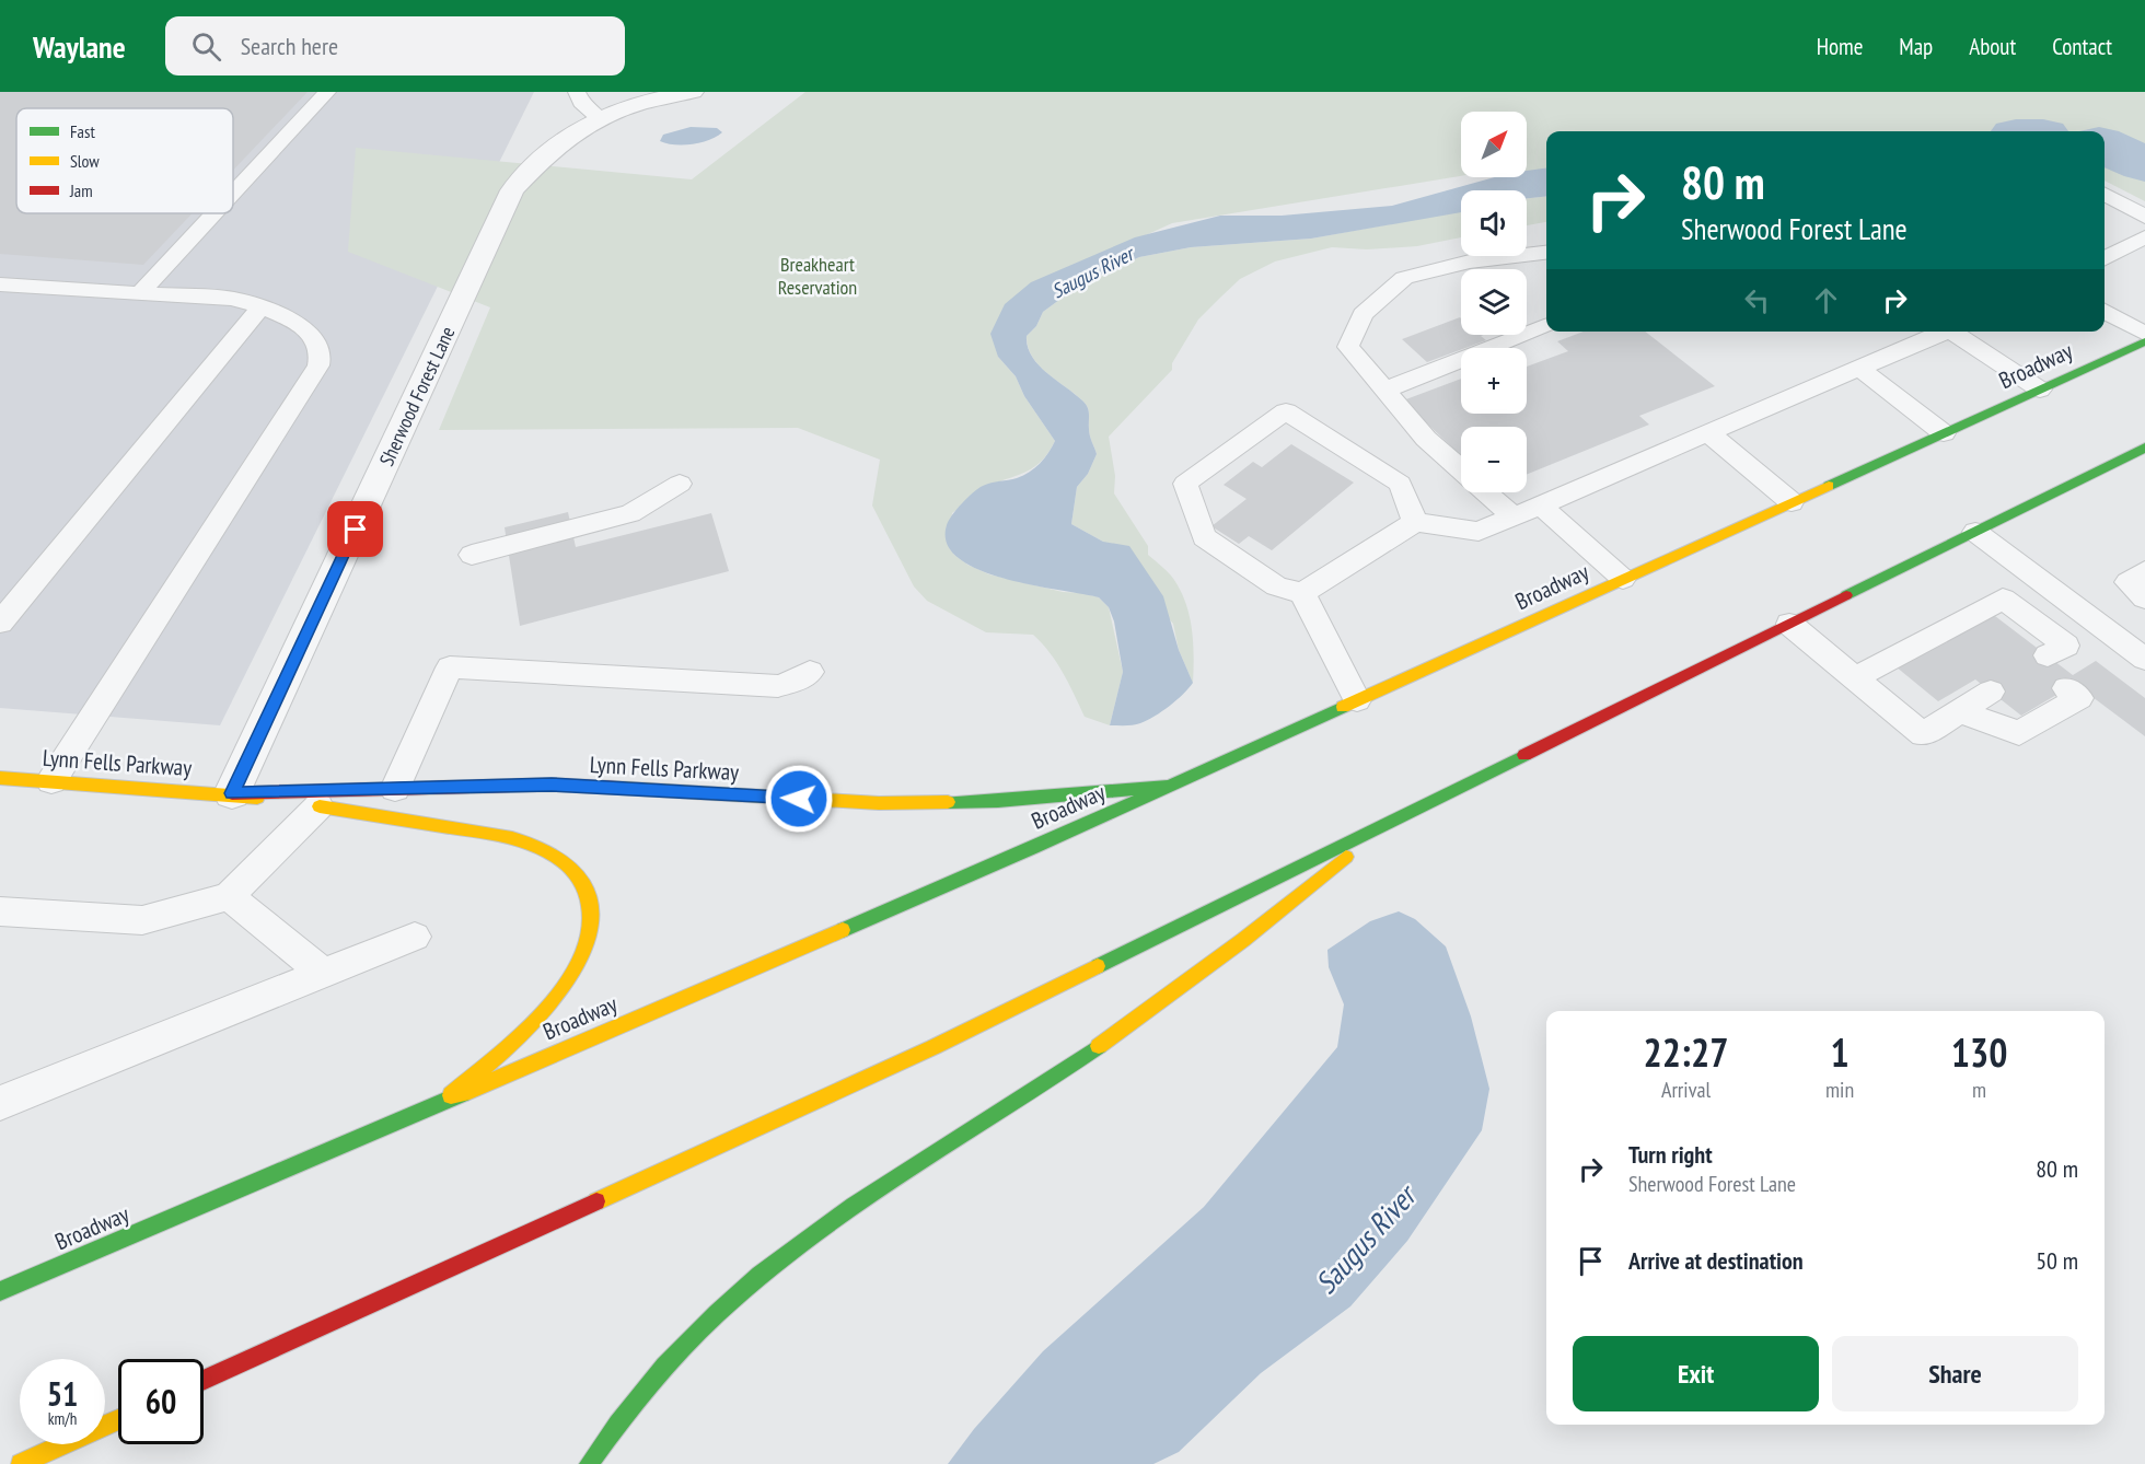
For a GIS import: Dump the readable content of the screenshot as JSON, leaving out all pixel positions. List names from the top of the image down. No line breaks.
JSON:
{"streets":{"main road":["Broadway","Lynn Fells Parkway"],"street":["Sherwood Forest Lane"]},"crossings":[["Broadway","Lynn Fells Parkway"],["Sherwood Forest Lane","Lynn Fells Parkway"]],"water":["Saugus River"],"parks":["Breakheart Reservation"],"legend":["Fast","Slow","Jam"],"north":"top right","page":{"header":"Waylane","search":"Search here","nav":["Home","Map","About","Contact"],"map_buttons":["+","−"],"turn":["80 m","Sherwood Forest Lane"],"eta":["22:27","Arrival","1","min","130","m"],"list":[{"name":"Turn right","note":"Sherwood Forest Lane","value":"80 m"},{"name":"Arrive at destination","value":"50 m"}],"buttons":["Exit","Share"],"speed":"51 km/h","limit":"60"}}
